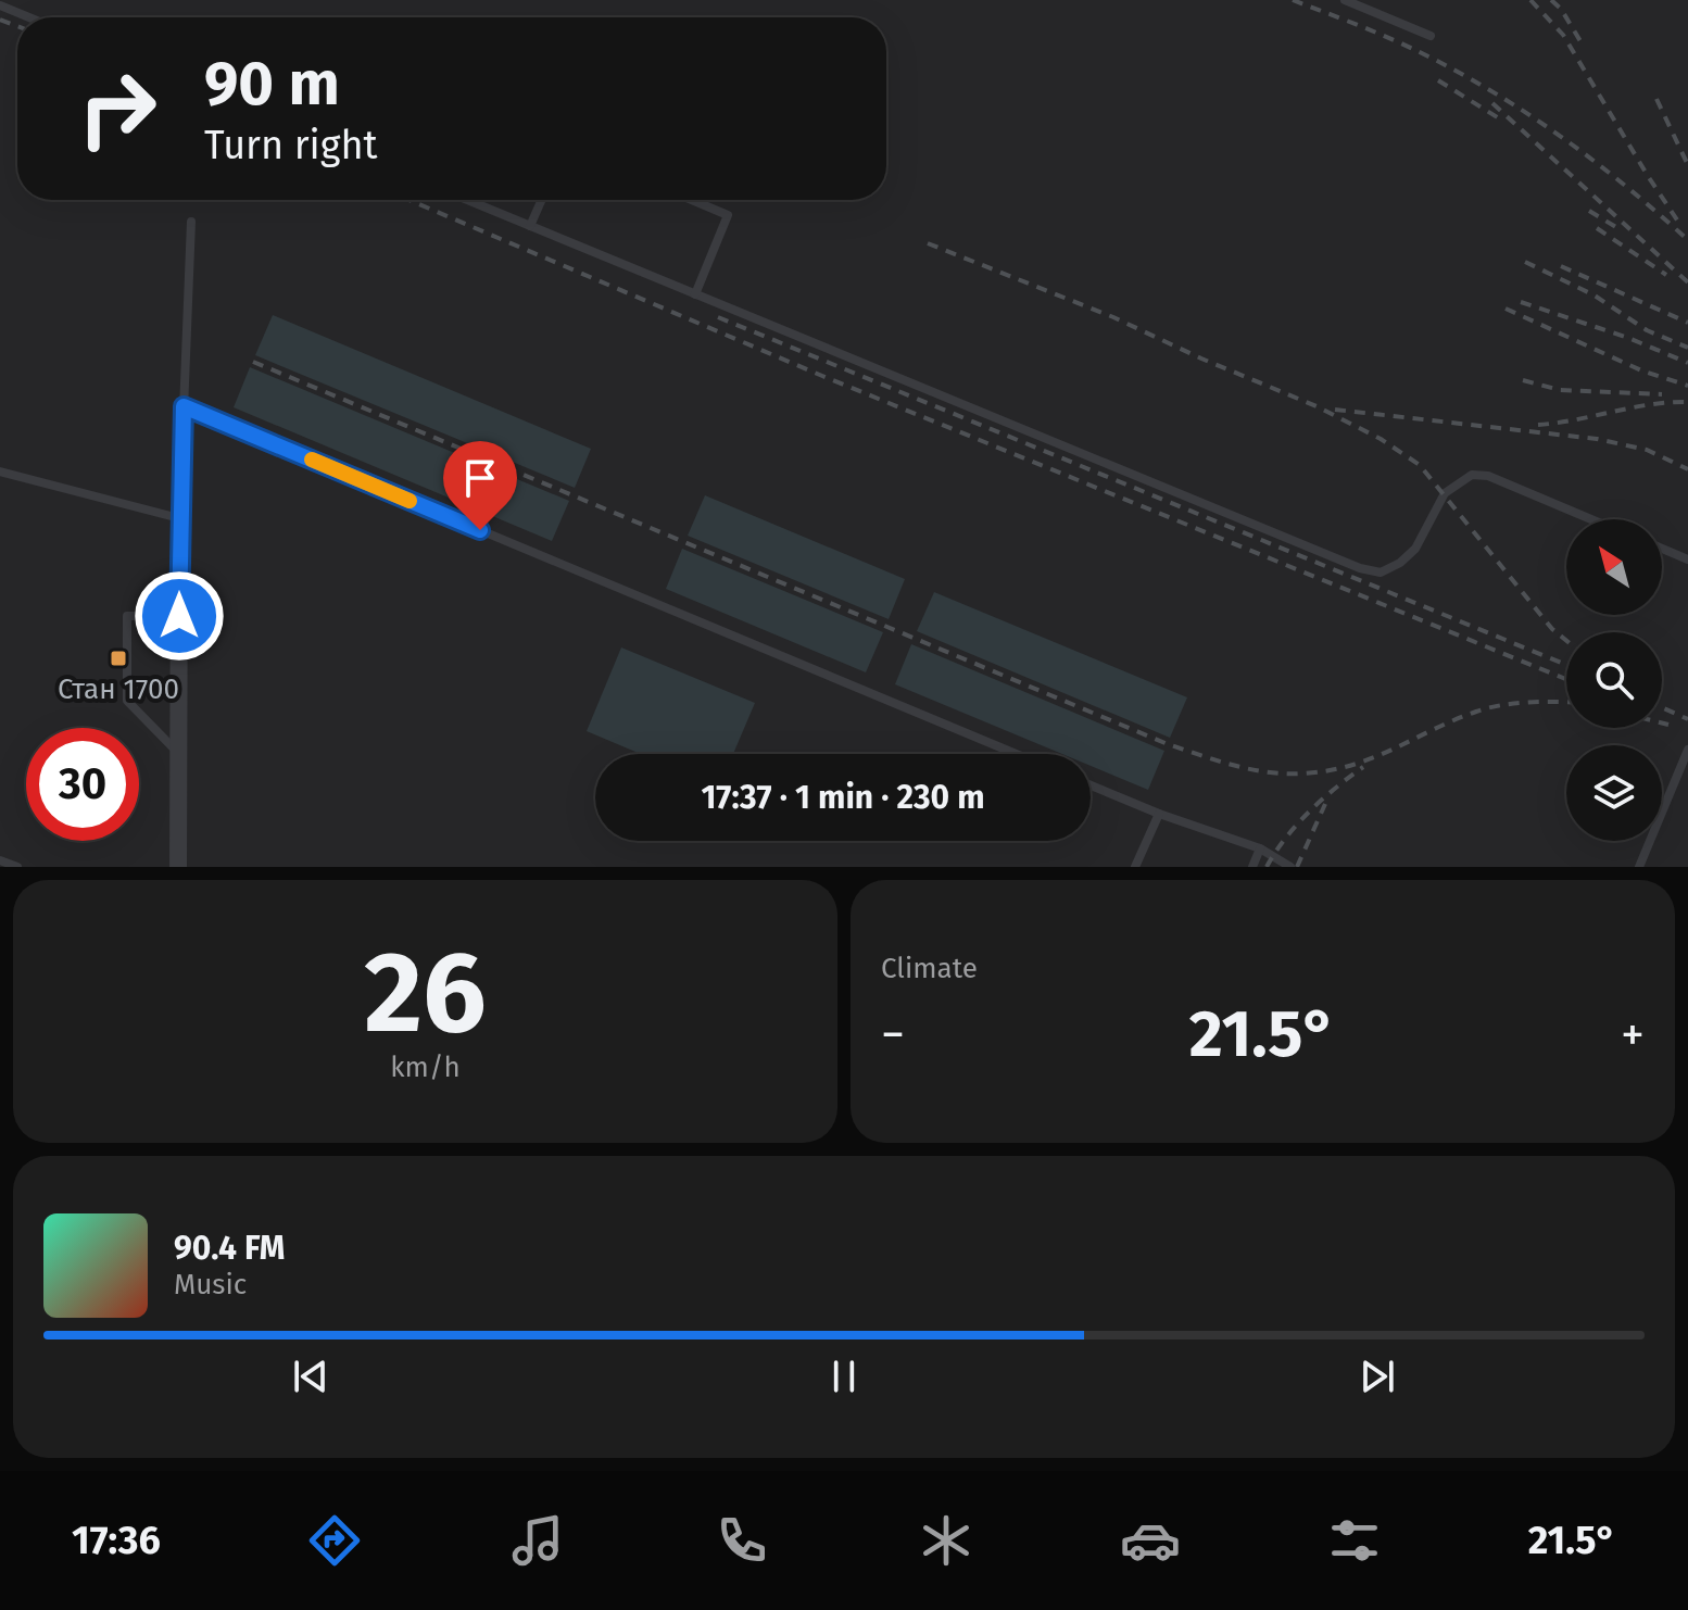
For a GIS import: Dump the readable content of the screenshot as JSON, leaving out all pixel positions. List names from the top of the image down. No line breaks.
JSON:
{"places":{"transit":["Стан 1700"]},"north":"top left","page":{"turn":["90 m","Turn right"],"limit":"30","trip":"17:37 · 1 min · 230 m","tile":[["26","km/h"],"Climate"],"heat":["−","21.5°","+"],"song":["90.4 FM","Music"],"tabs":["17:36","21.5°"]}}
